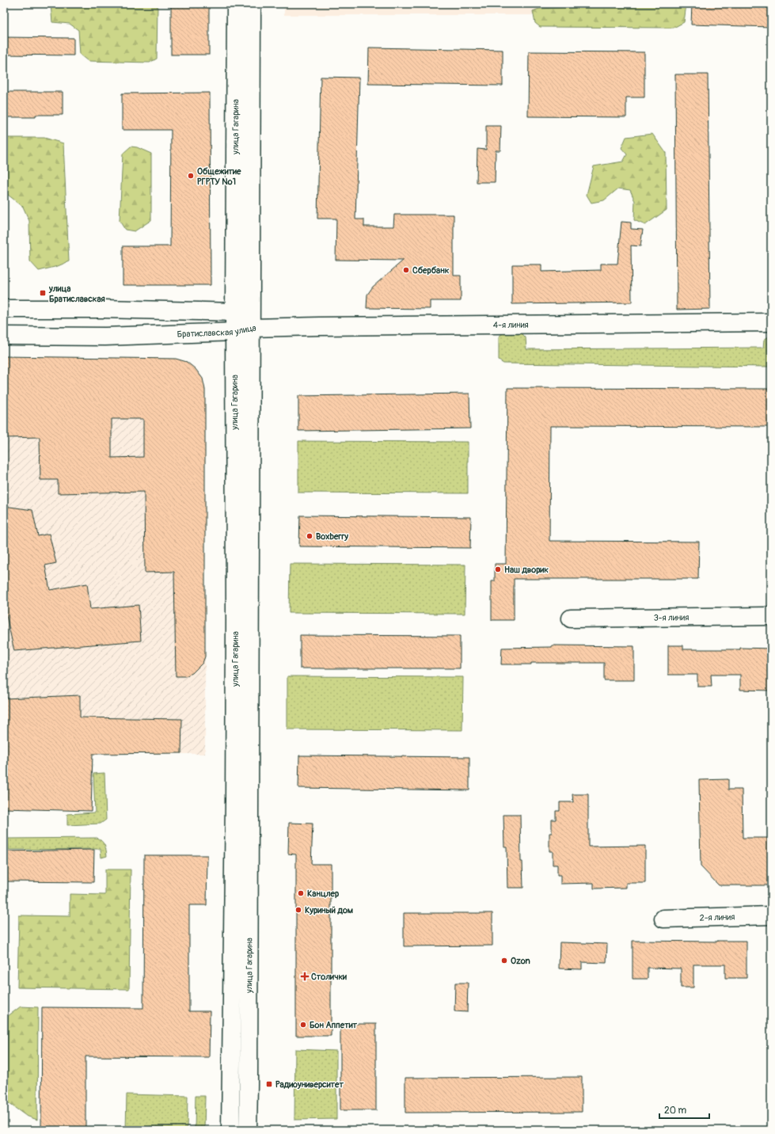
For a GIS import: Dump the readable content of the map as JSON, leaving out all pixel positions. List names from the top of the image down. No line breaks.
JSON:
{"streets":{"main road":["улица Гагарина","4-я линия","Братиславская улица","3-я линия","2-я линия"]},"crossings":[["улица Гагарина","4-я линия"],["улица Гагарина","Братиславская улица"],["4-я линия","Братиславская улица"]],"places":{"other":["Общежитие РГРТУ №1","Сбербанк","Boxberry","Наш дворик","Канцлер","Куриный дом","Ozon","Бон Аппетит"],"transit":["улица Братиславская","Радиоуниверситет"],"health":["Столички"]},"scale_bar":"20 m"}
